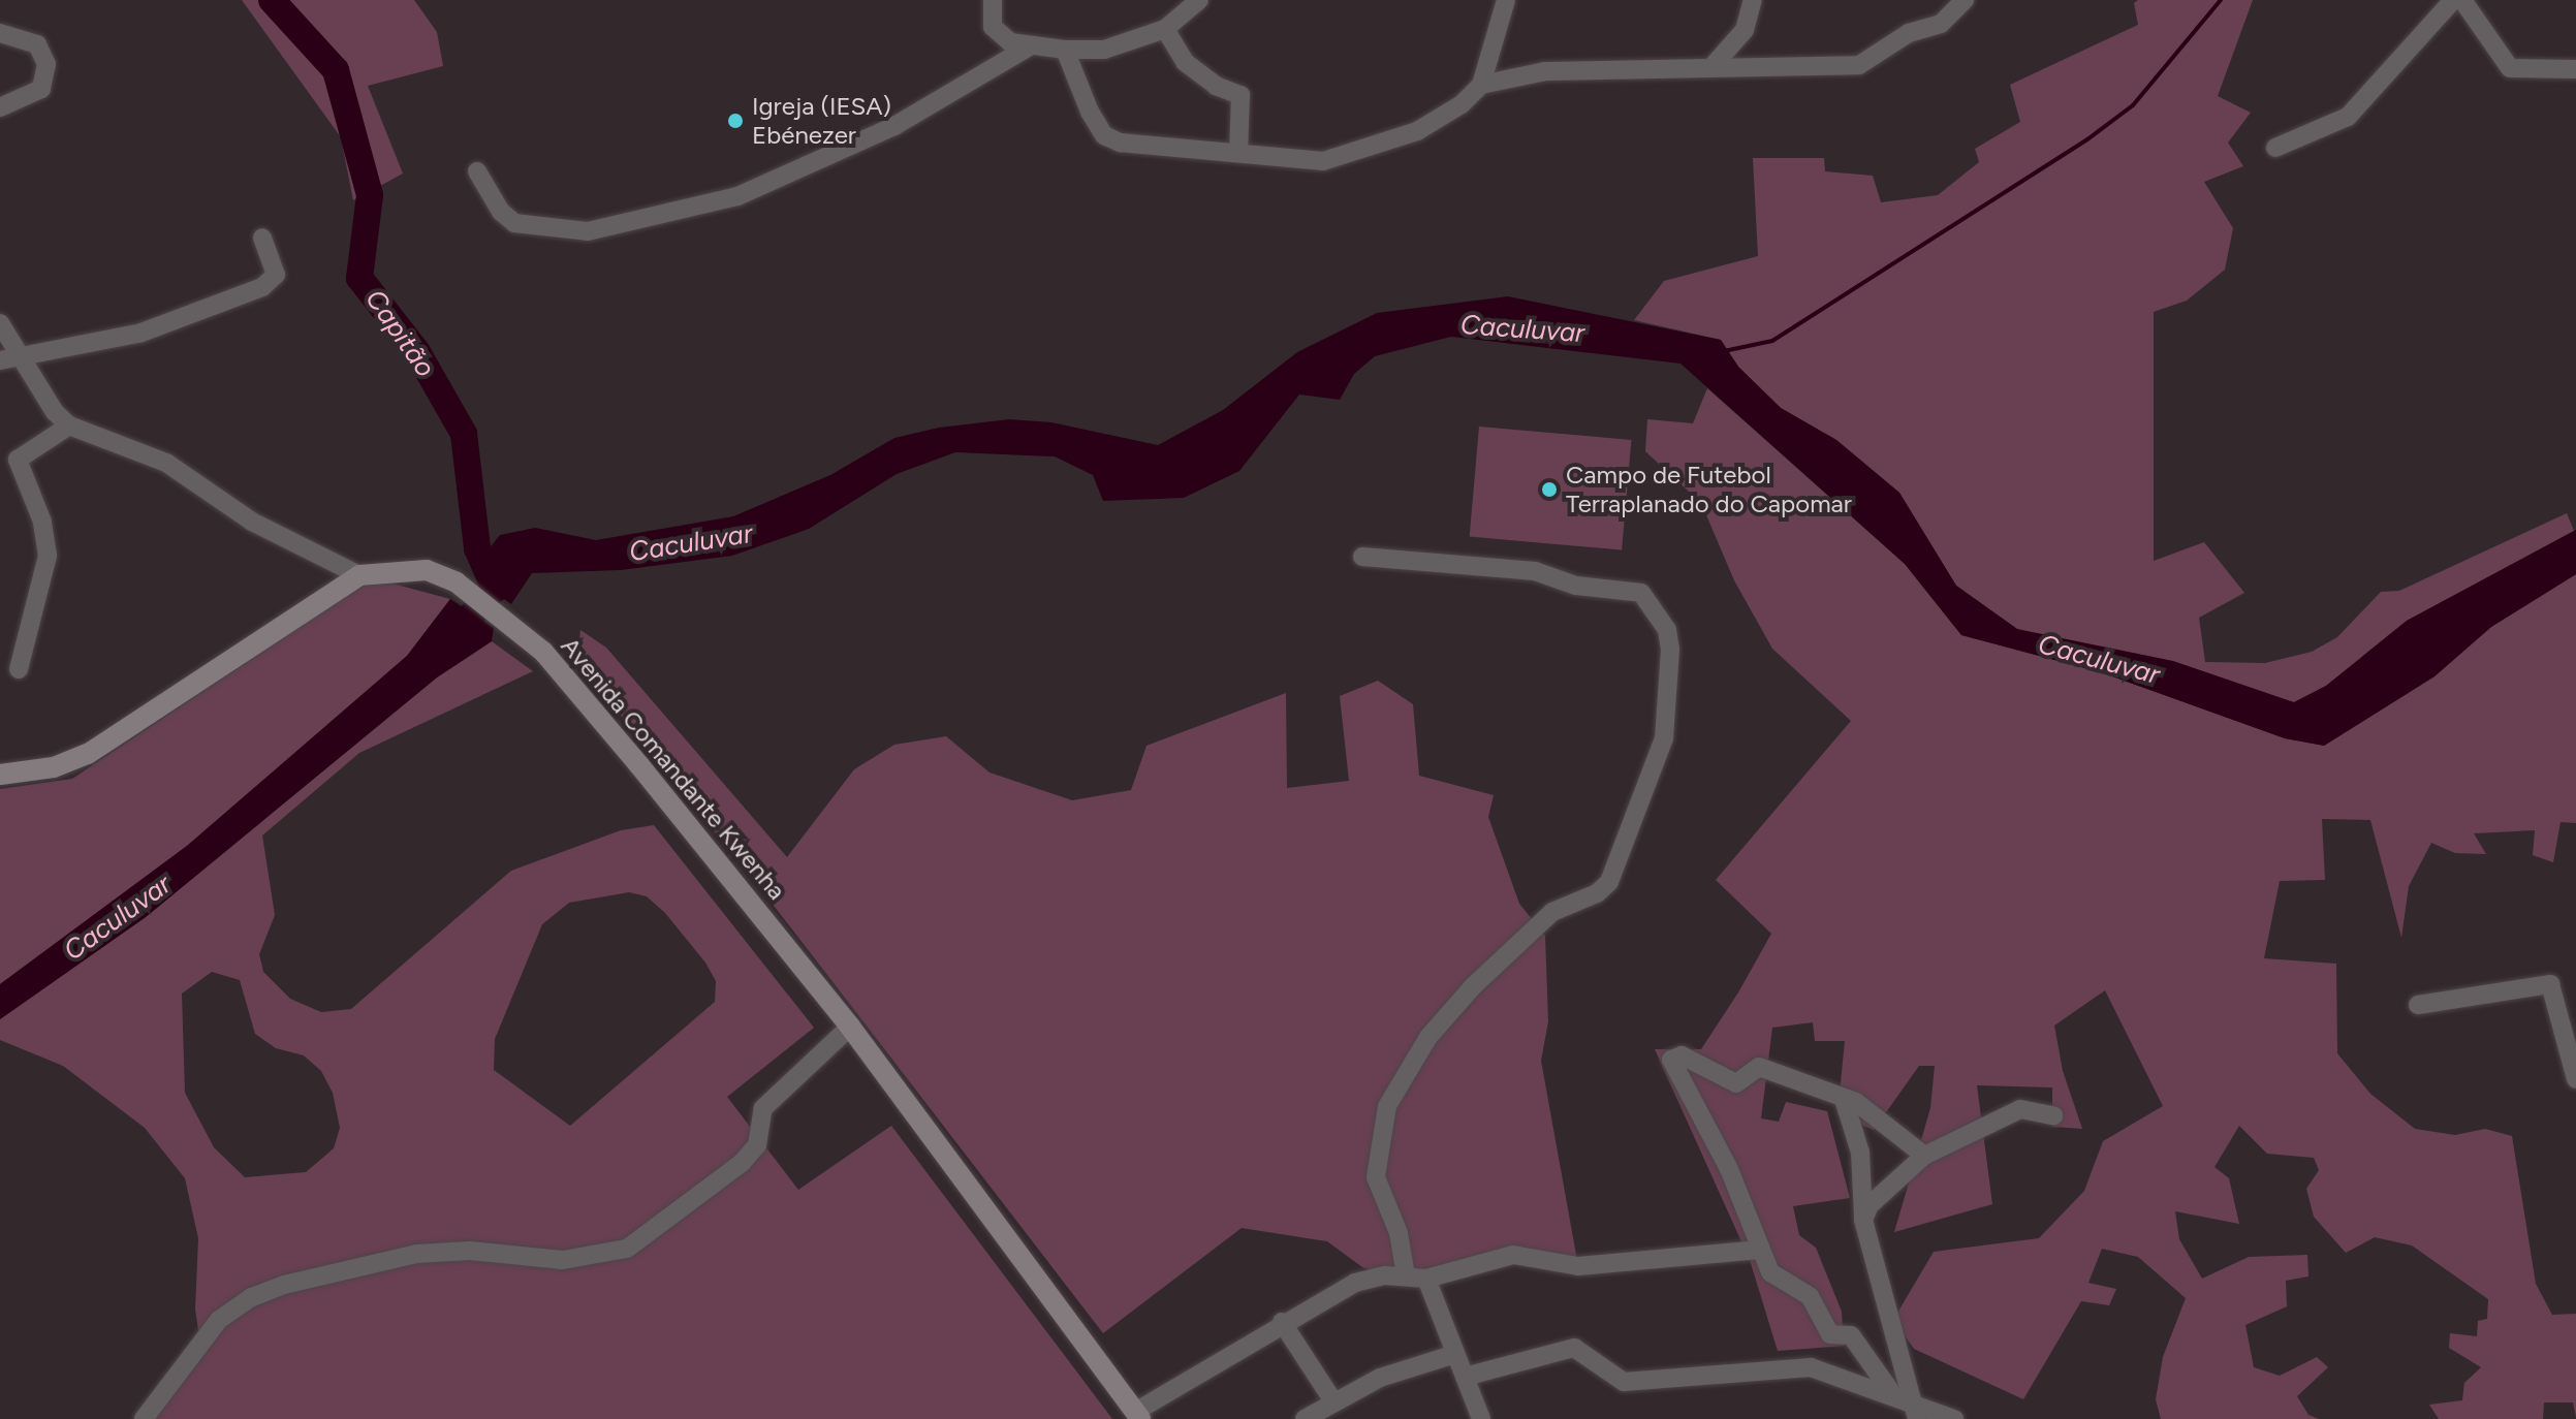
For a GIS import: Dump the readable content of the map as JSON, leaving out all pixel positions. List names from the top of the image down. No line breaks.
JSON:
{"streets":{"main road":["Avenida Comandante Kwenha"]},"water":["Caculuvar","Capitão"],"places":["Igreja (IESA) Ebénezer","Campo de Futebol Terraplanado do Capomar"]}
